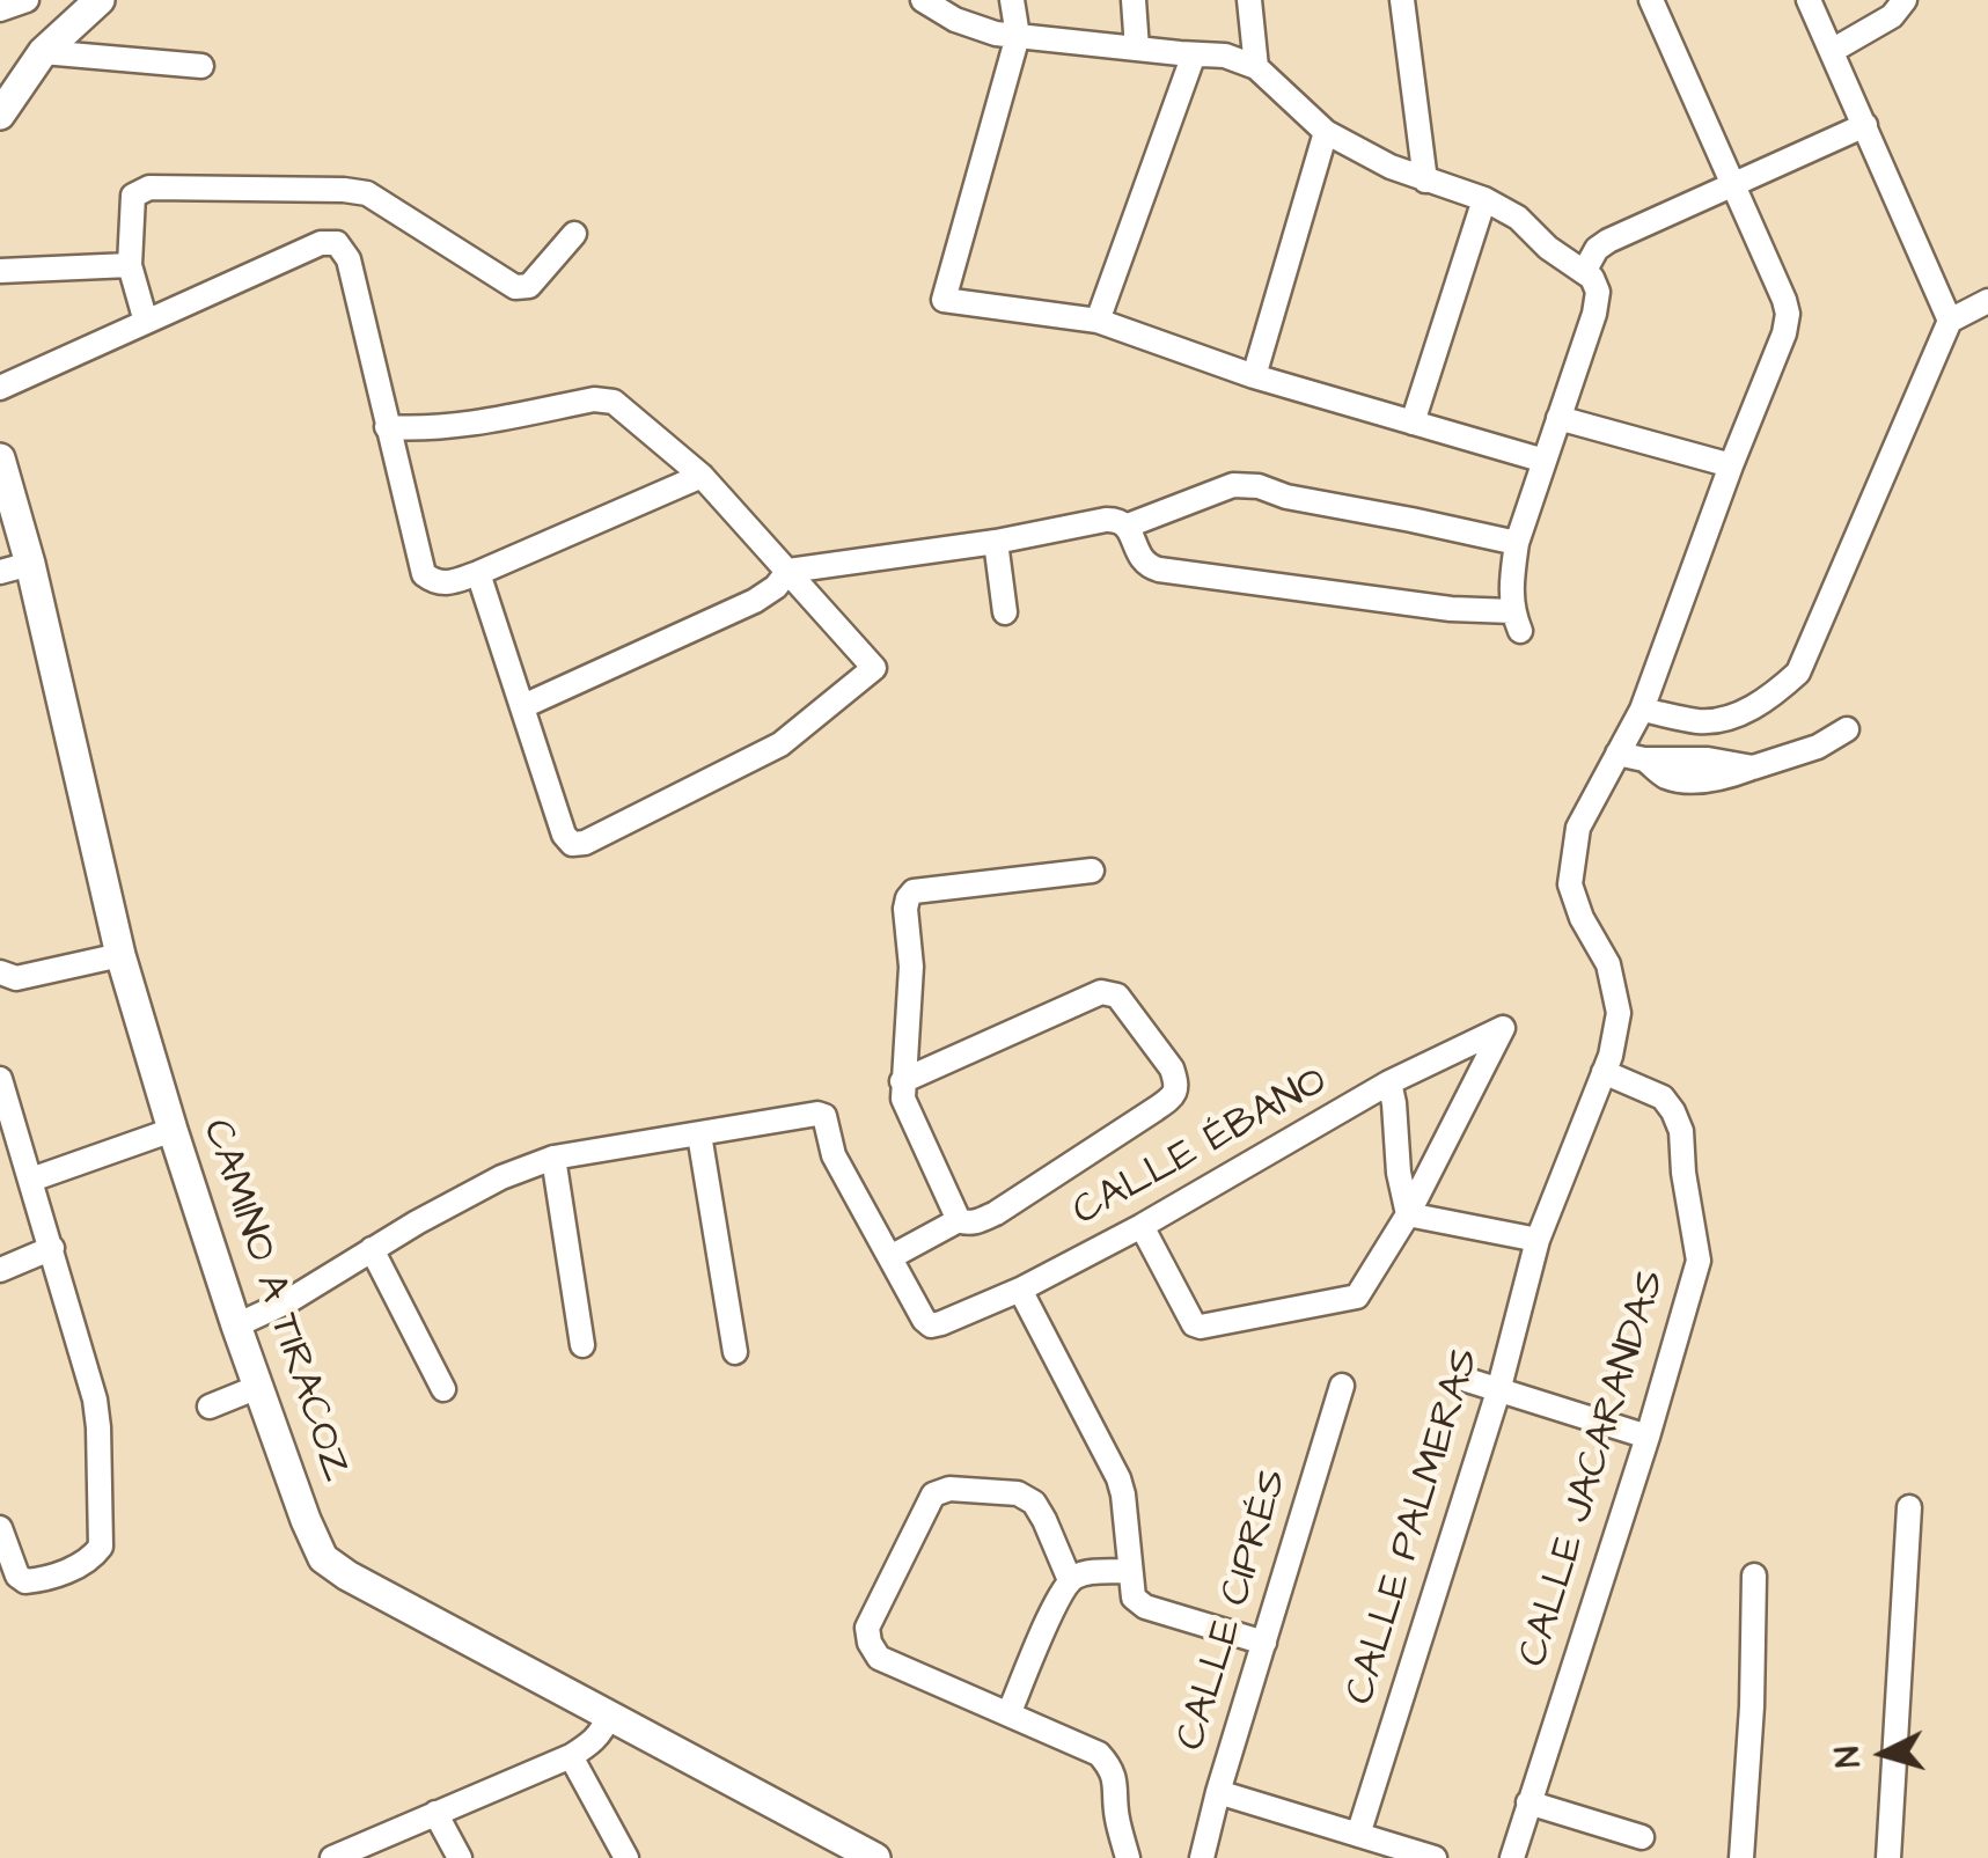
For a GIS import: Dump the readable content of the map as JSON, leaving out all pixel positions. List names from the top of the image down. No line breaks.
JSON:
{"streets":{"street":["CALLE ÉBANO","CAMINO A TIRACOZ","CALLE JACARANDAS","CALLE PALMERAS","CALLE CIPRÉS"]},"crossings":[["CALLE JACARANDAS","CALLE PALMERAS"]],"north":"left"}
